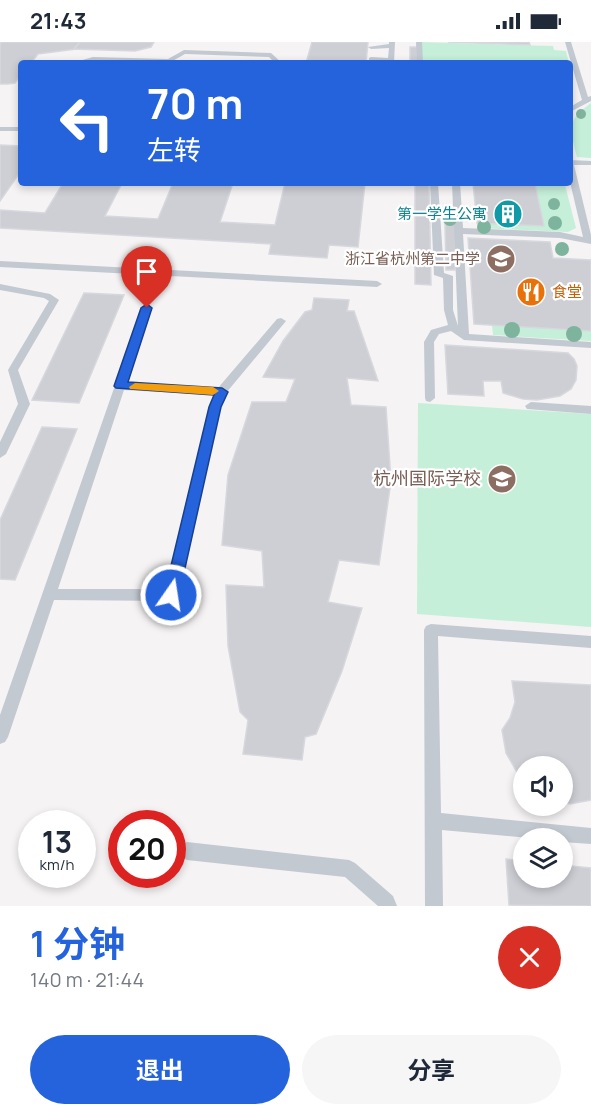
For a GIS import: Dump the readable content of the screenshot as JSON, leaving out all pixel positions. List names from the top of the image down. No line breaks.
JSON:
{"places":{"building":["第一学生公寓"],"school or university":["浙江省杭州第二中学","杭州国际学校"],"restaurant":["食堂"]},"page":{"status":"21:43","turn":["70 m","左转"],"speed":"13 km/h","limit":"20","heading":["1 分钟","140 m · 21:44"],"buttons":["退出","分享"]}}
